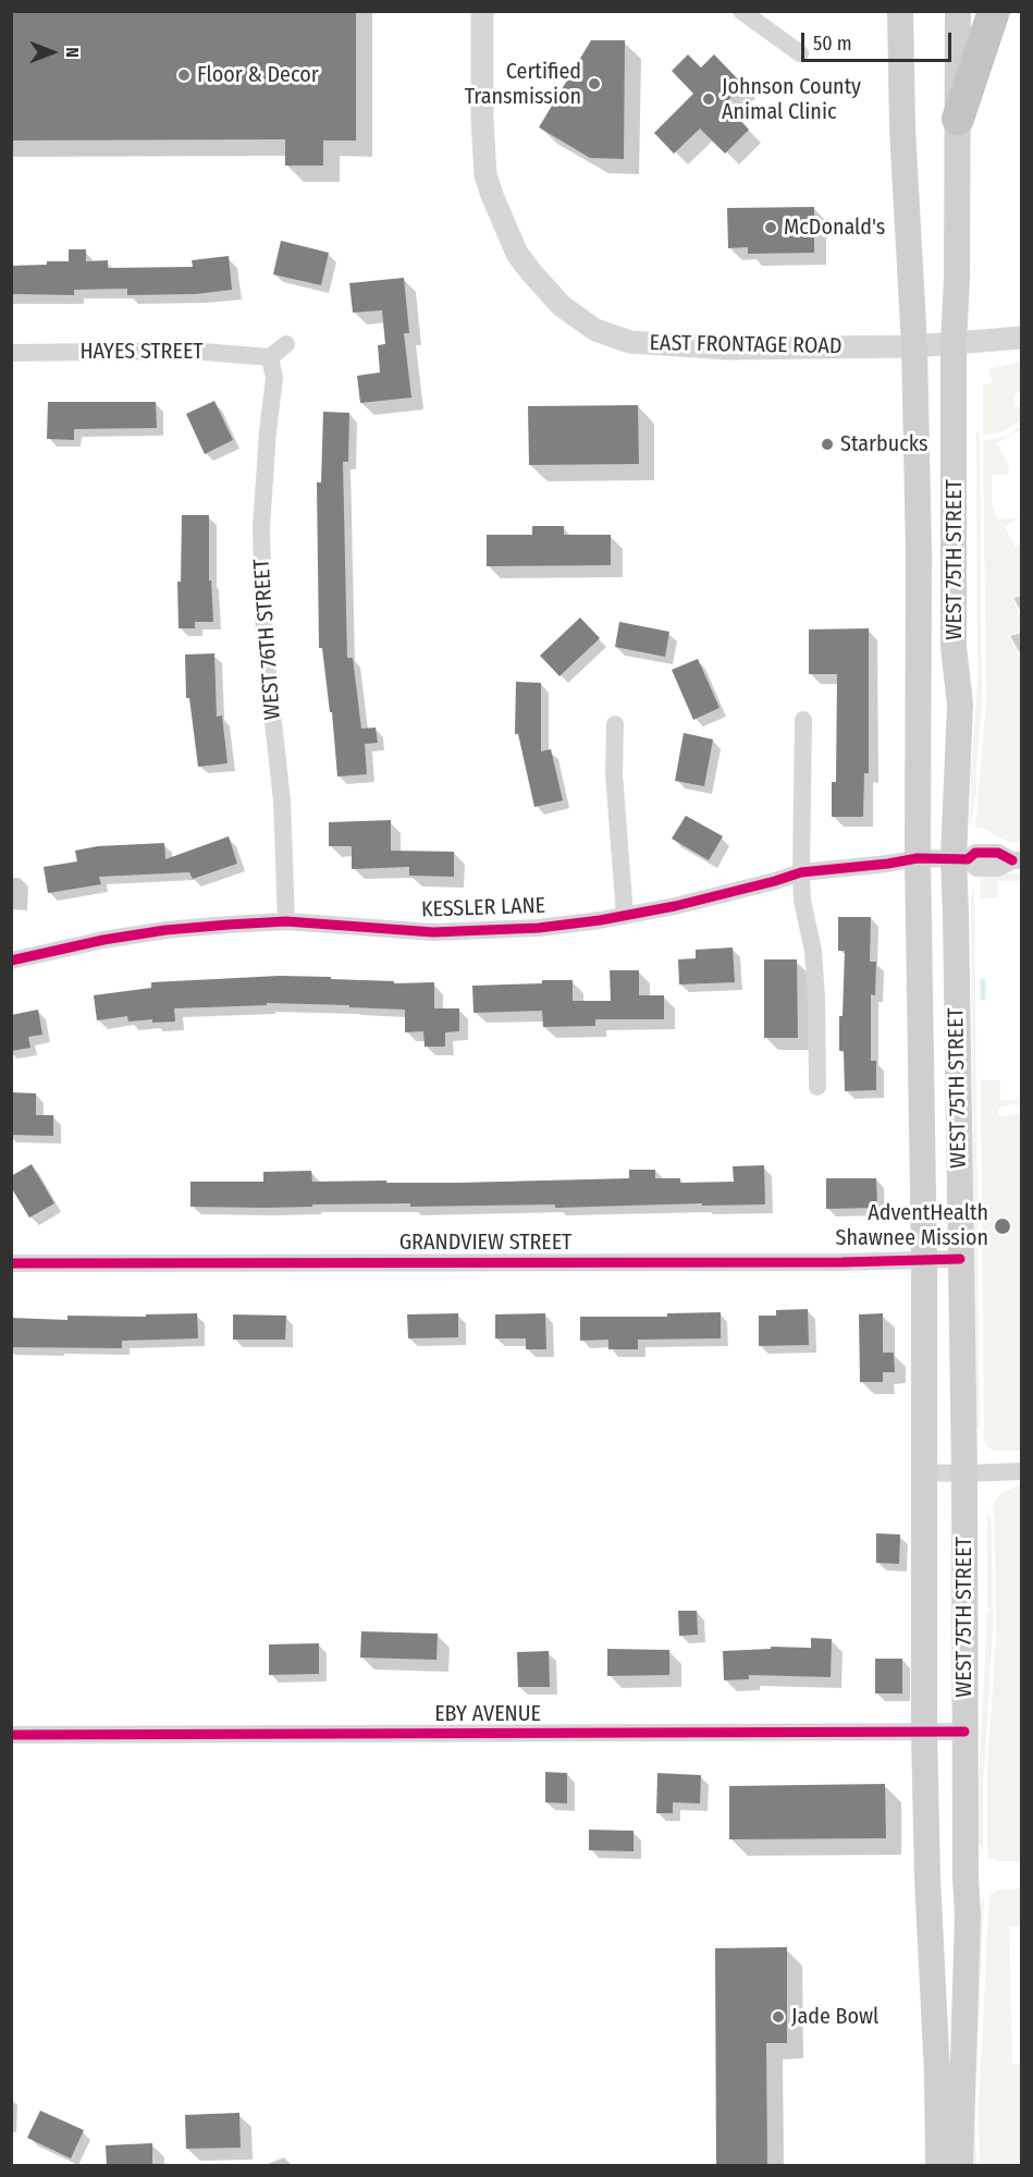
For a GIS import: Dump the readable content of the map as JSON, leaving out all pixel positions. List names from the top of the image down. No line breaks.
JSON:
{"streets":{"main road":["WEST 75TH STREET"],"street":["EAST FRONTAGE ROAD","HAYES STREET","WEST 76TH STREET","KESSLER LANE","GRANDVIEW STREET","EBY AVENUE"]},"crossings":[["EAST FRONTAGE ROAD","WEST 75TH STREET"],["HAYES STREET","WEST 76TH STREET"],["WEST 75TH STREET","KESSLER LANE"],["WEST 75TH STREET","GRANDVIEW STREET"],["WEST 75TH STREET","EBY AVENUE"],["WEST 76TH STREET","KESSLER LANE"]],"places":["Floor & Decor","Certified Transmission","Johnson County Animal Clinic","McDonald's","Starbucks","AdventHealth Shawnee Mission","Jade Bowl"],"scale_bar":"50 m","north":"right"}
